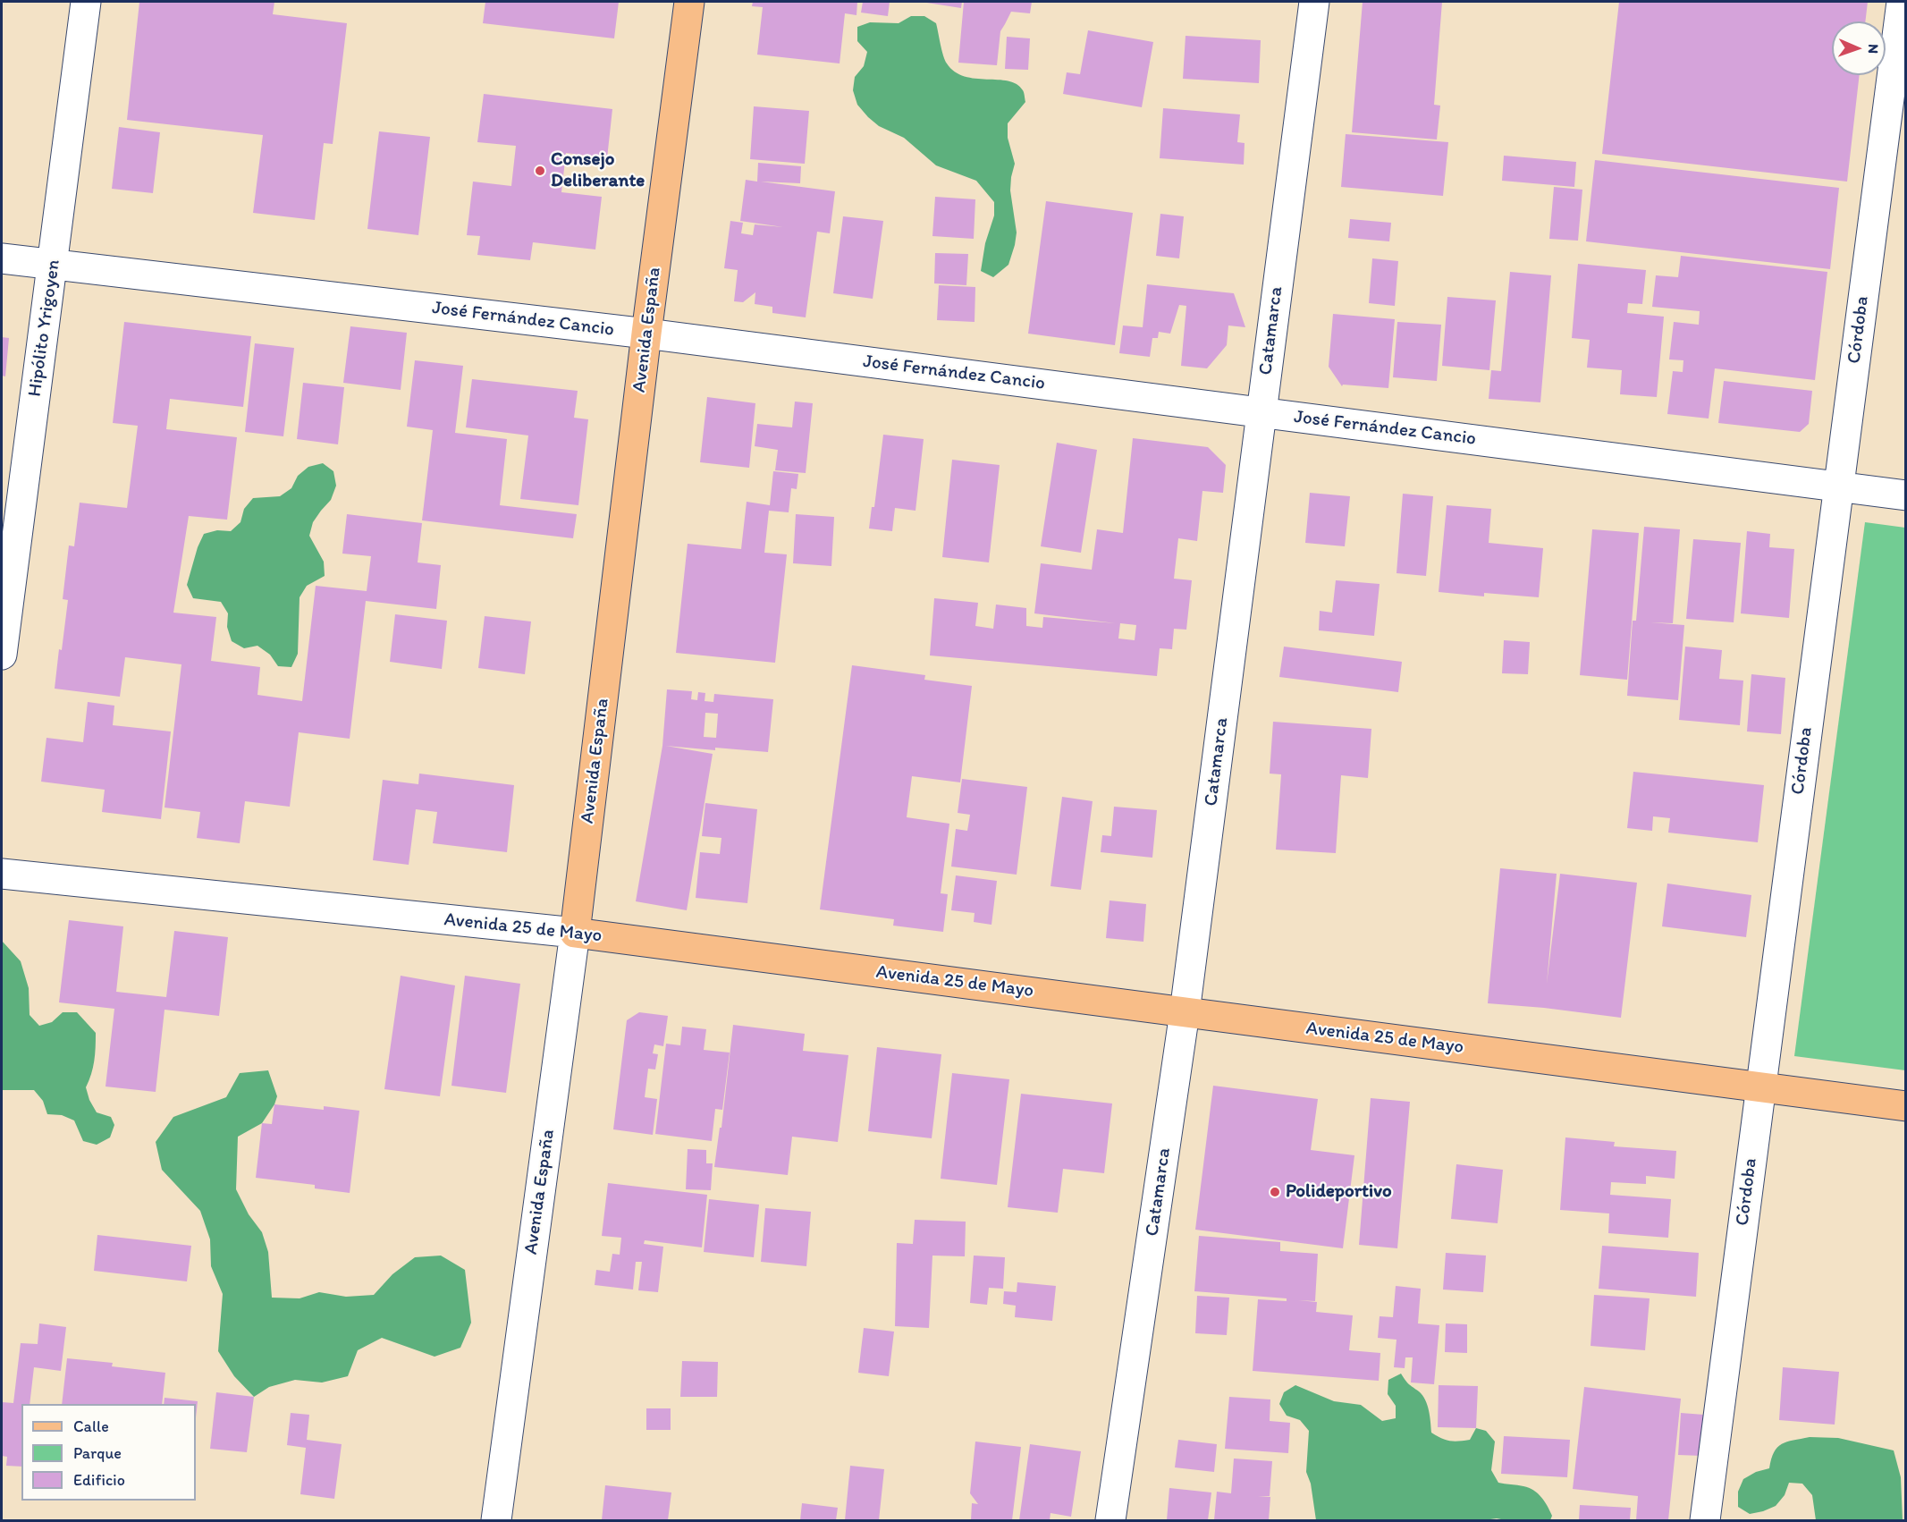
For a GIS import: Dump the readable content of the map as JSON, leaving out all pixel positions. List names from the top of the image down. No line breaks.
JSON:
{"streets":{"main road":["Avenida España","Avenida 25 de Mayo"],"street":["José Fernández Cancio","Hipólito Yrigoyen","Córdoba","Catamarca"]},"crossings":[["José Fernández Cancio","Hipólito Yrigoyen"],["José Fernández Cancio","Avenida España"],["José Fernández Cancio","Córdoba"],["José Fernández Cancio","Catamarca"],["Avenida España","Avenida 25 de Mayo"],["Córdoba","Avenida 25 de Mayo"],["Catamarca","Avenida 25 de Mayo"]],"places":["Consejo Deliberante","Polideportivo"],"legend":["Calle","Parque","Edificio"],"north":"right"}
